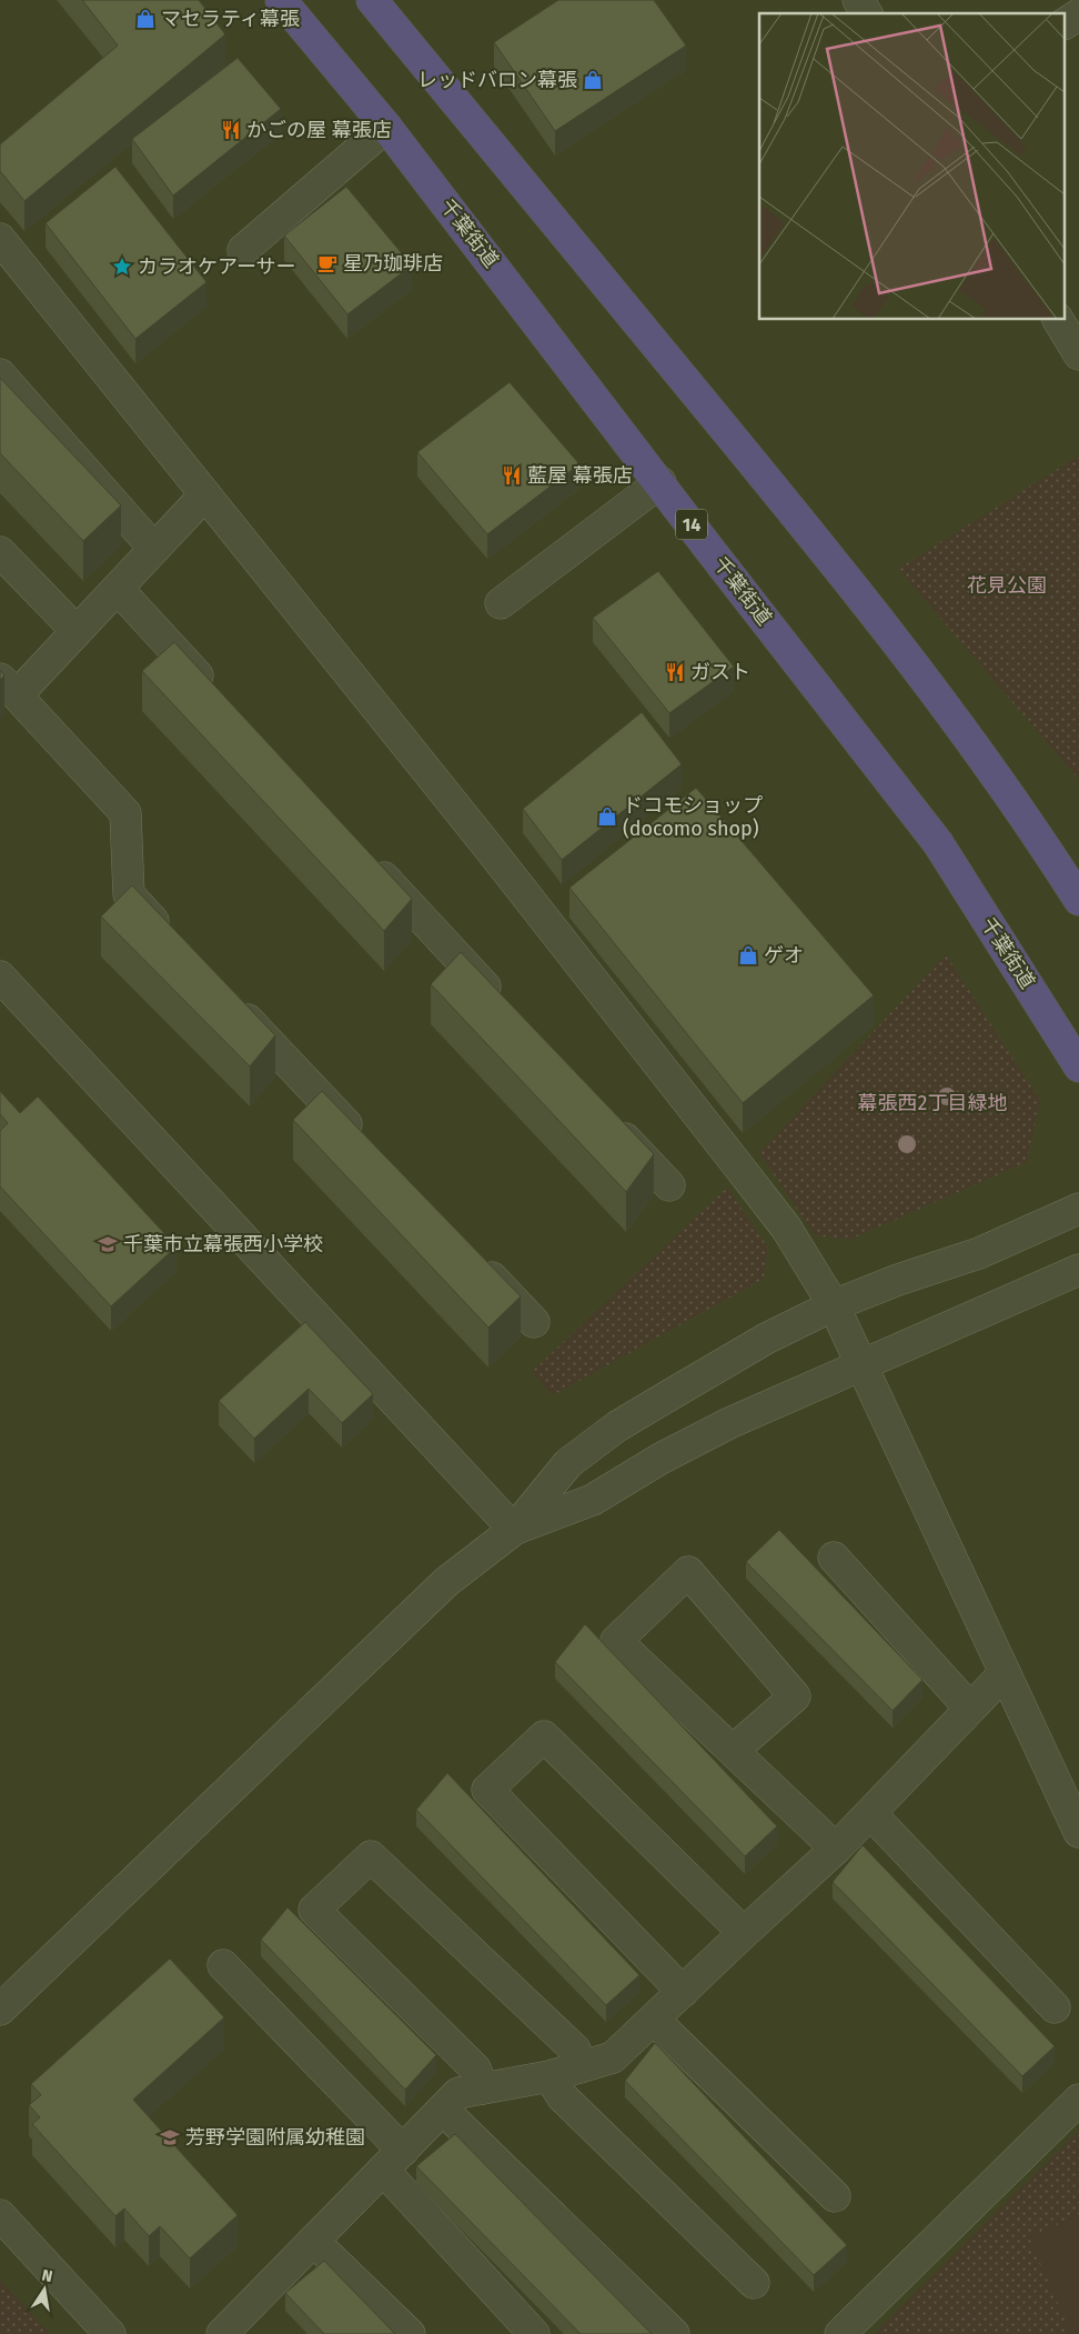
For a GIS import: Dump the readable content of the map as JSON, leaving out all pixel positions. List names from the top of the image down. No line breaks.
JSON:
{"streets":{"highway":["千葉街道","14"]},"parks":["花見公園","幕張西2丁目緑地"],"places":{"shop":["マセラティ幕張","レッドバロン幕張","ドコモショップ (docomo shop)","ゲオ"],"restaurant":["かごの屋 幕張店","藍屋 幕張店","ガスト"],"cafe":["星乃珈琲店"],"place":["カラオケアーサー"],"school or university":["千葉市立幕張西小学校","芳野学園附属幼稚園"]},"north":"top"}
